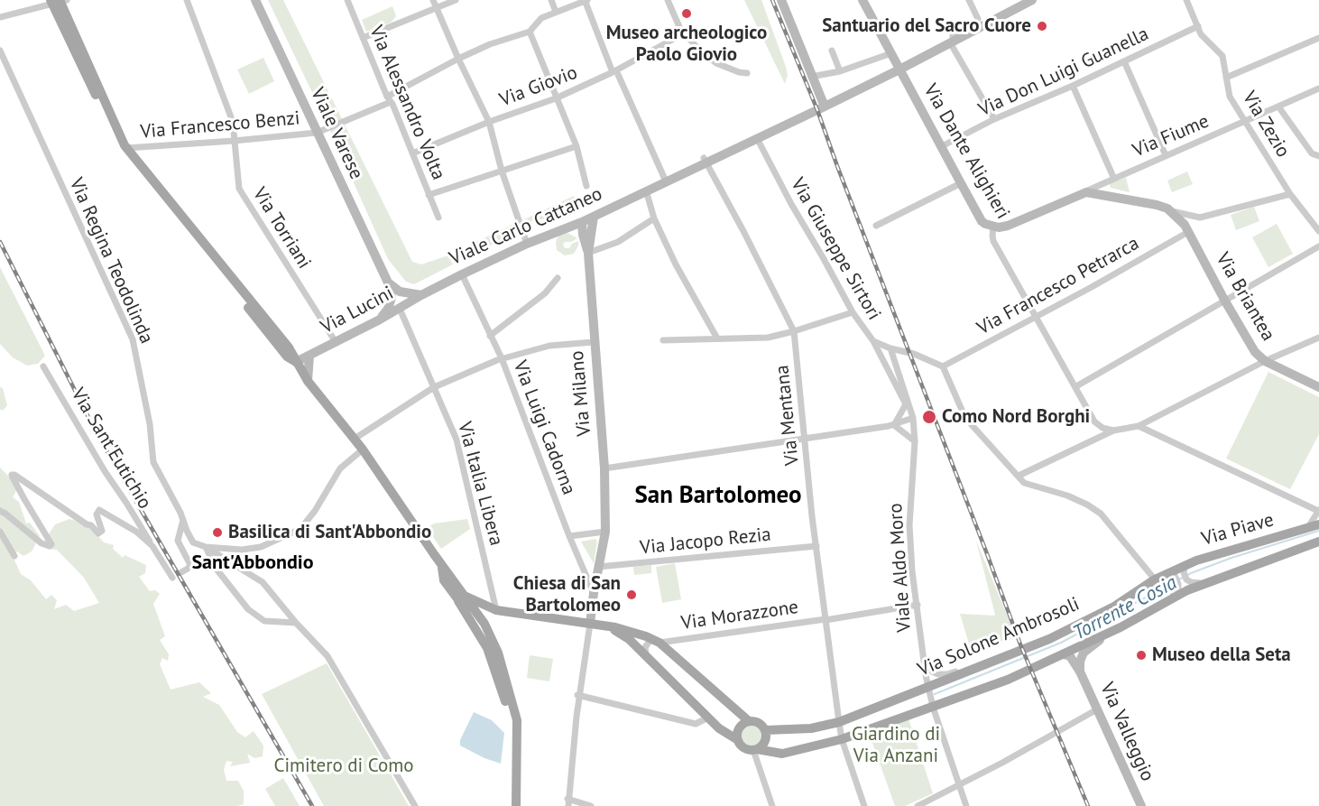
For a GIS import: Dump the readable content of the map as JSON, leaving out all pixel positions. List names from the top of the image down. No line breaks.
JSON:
{"streets":{"main road":["Via Piave","Via Solone Ambrosoli"],"street":["Via Don Luigi Guanella","Via Giovio","Via Alessandro Volta","Via Zezio","Via Francesco Benzi","Viale Varese","Via Fiume","Via Dante Alighieri","Viale Carlo Cattaneo","Via Torriani","Via Giuseppe Sirtori","Via Regina Teodolinda","Via Francesco Petrarca","Via Briantea","Via Lucini","Via Milano","Via Mentana","Via Luigi Cadorna","Via Sant'Eutichio","Via Italia Libera","Via Jacopo Rezia","Viale Aldo Moro","Via Morazzone","Via Valleggio"]},"crossings":[["Via Don Luigi Guanella","Via Zezio"],["Via Don Luigi Guanella","Via Dante Alighieri"],["Via Giovio","Via Alessandro Volta"],["Via Alessandro Volta","Via Francesco Benzi"],["Via Zezio","Via Fiume"],["Via Zezio","Via Francesco Petrarca"],["Via Francesco Benzi","Viale Varese"],["Via Francesco Benzi","Via Torriani"],["Viale Varese","Via Lucini"],["Via Dante Alighieri","Viale Carlo Cattaneo"],["Via Dante Alighieri","Via Francesco Petrarca"],["Viale Carlo Cattaneo","Via Giuseppe Sirtori"],["Viale Carlo Cattaneo","Via Lucini"],["Viale Carlo Cattaneo","Via Milano"],["Viale Carlo Cattaneo","Via Mentana"],["Viale Carlo Cattaneo","Via Luigi Cadorna"],["Via Torriani","Via Lucini"],["Via Giuseppe Sirtori","Via Francesco Petrarca"],["Via Giuseppe Sirtori","Viale Aldo Moro"],["Via Francesco Petrarca","Via Briantea"],["Via Lucini","Via Italia Libera"],["Via Milano","Via Luigi Cadorna"],["Via Milano","Via Jacopo Rezia"],["Via Mentana","Via Jacopo Rezia"],["Via Mentana","Via Morazzone"],["Via Mentana","Via Solone Ambrosoli"],["Via Piave","Via Solone Ambrosoli"],["Viale Aldo Moro","Via Morazzone"],["Viale Aldo Moro","Via Solone Ambrosoli"],["Via Solone Ambrosoli","Via Valleggio"]],"districts":["San Bartolomeo","Sant'Abbondio"],"water":["Torrente Cosia"],"parks":["Giardino di Via Anzani","Cimitero di Como"],"places":["Museo archeologico Paolo Giovio","Santuario del Sacro Cuore","Como Nord Borghi","Basilica di Sant'Abbondio","Chiesa di San Bartolomeo","Museo della Seta"]}
